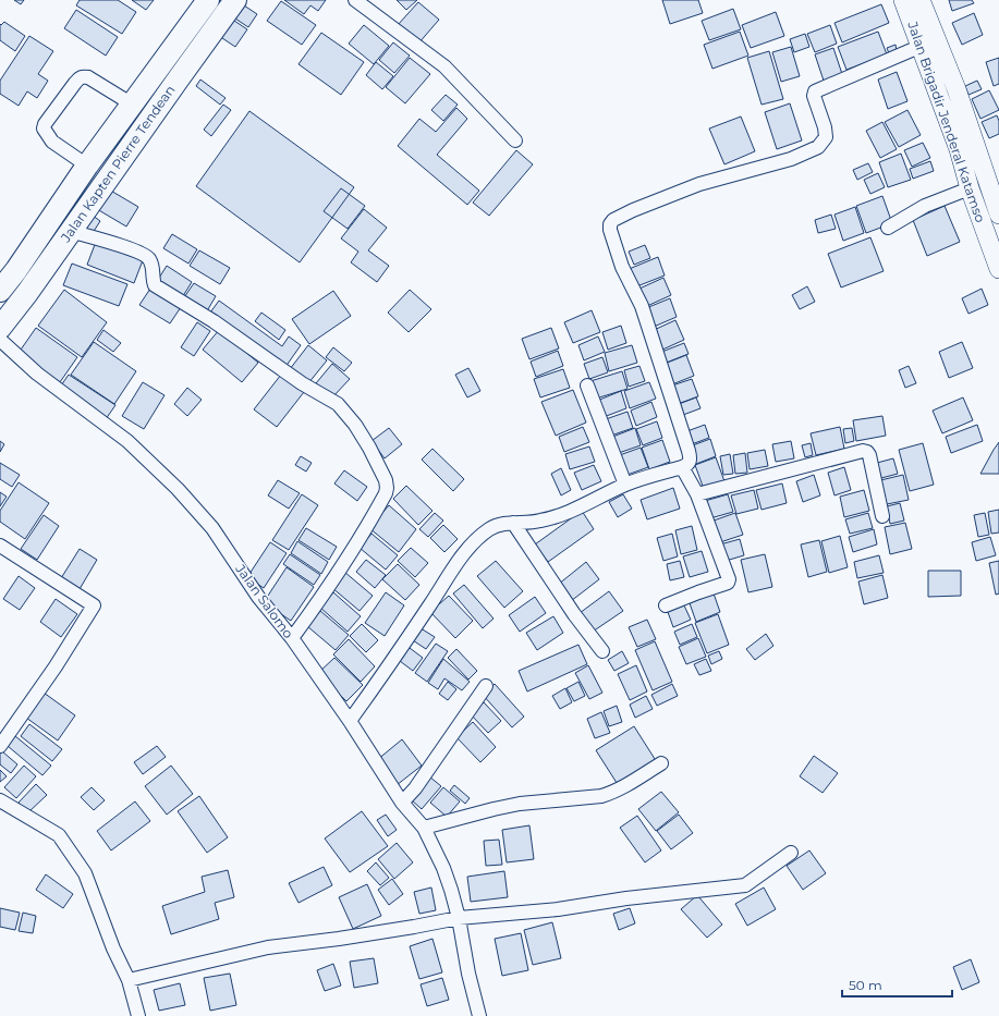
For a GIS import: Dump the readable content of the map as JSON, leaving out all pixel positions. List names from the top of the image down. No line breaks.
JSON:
{"streets":{"highway":["Jalan Kapten Pierre Tendean"],"main road":["Jalan Brigadir Jenderal Katamso"],"street":["Jalan Salomo"]},"scale_bar":"50 m"}
